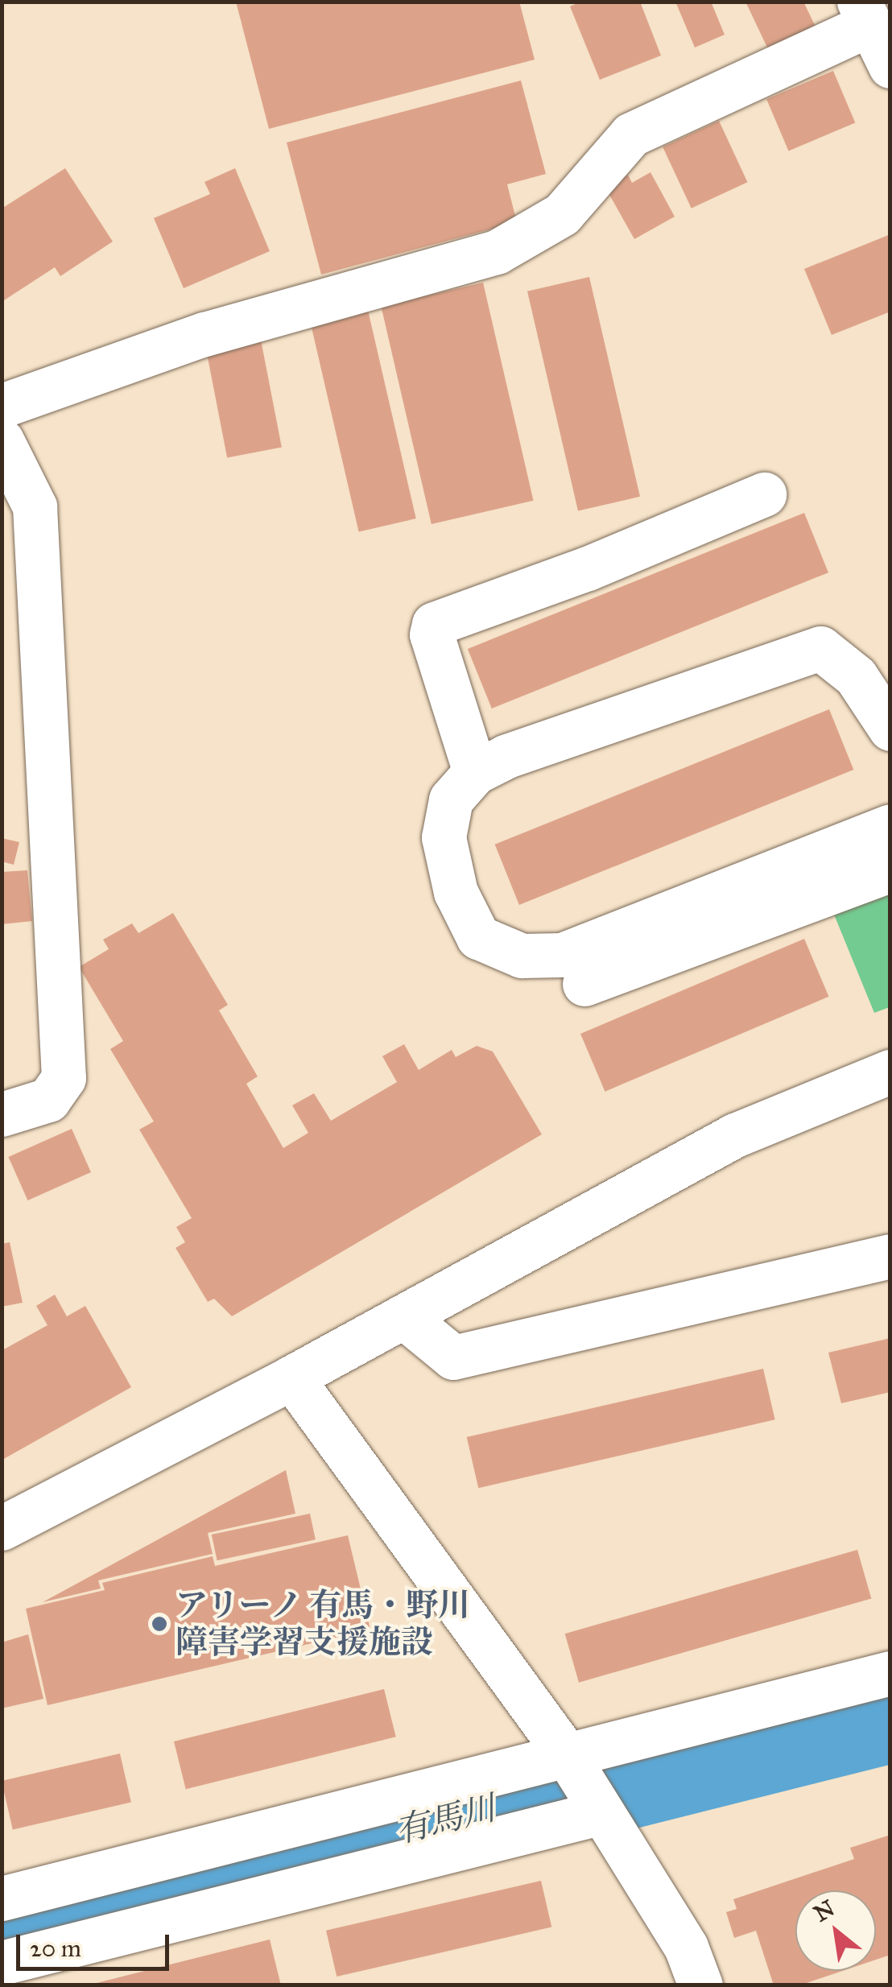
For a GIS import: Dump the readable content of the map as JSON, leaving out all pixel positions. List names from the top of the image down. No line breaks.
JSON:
{"water":["有馬川"],"places":["アリーノ 有馬・野川 障害学習支援施設"],"scale_bar":"20 m","north":"top left"}
